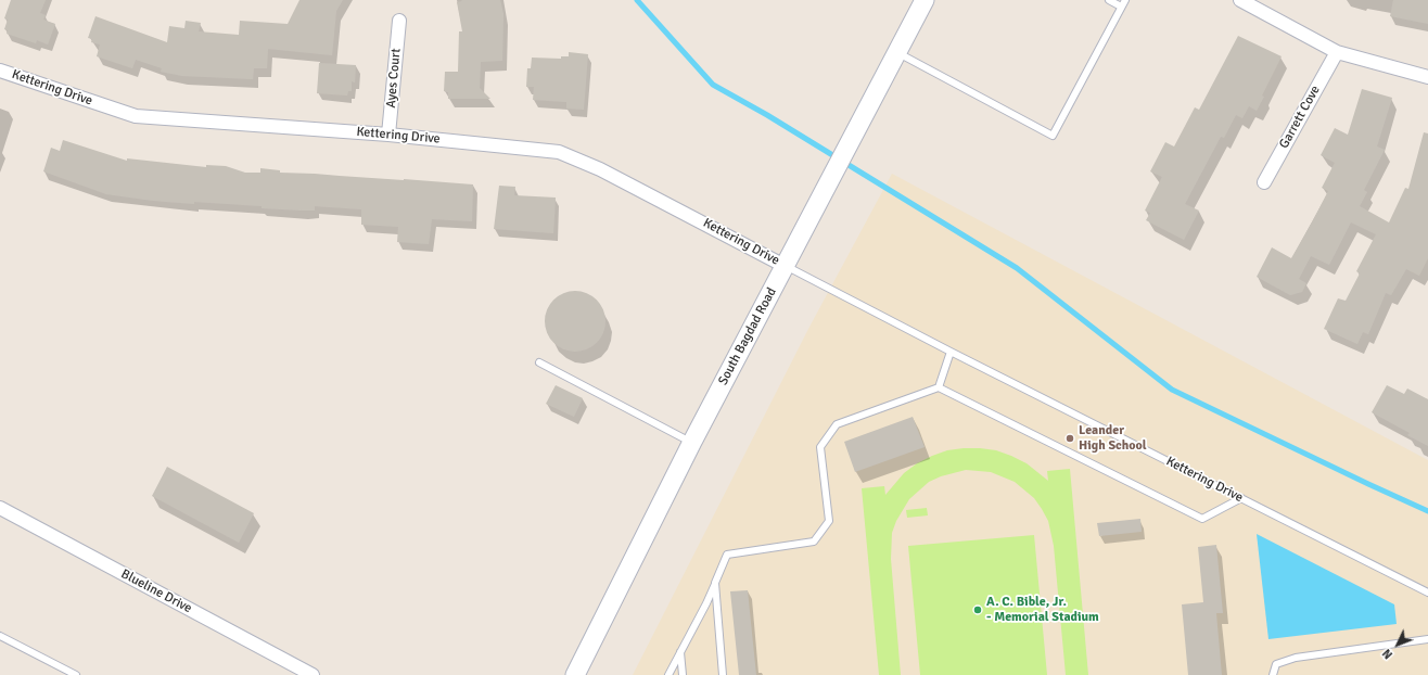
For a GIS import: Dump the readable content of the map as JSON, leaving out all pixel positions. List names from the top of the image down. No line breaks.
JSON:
{"streets":{"main road":["South Bagdad Road"],"street":["Ayes Court","Kettering Drive","Garrett Cove","Blueline Drive"]},"crossings":[["Ayes Court","Kettering Drive"],["Kettering Drive","South Bagdad Road"]],"places":["Leander High School","A. C. Bible, Jr. - Memorial Stadium"],"north":"bottom left"}
